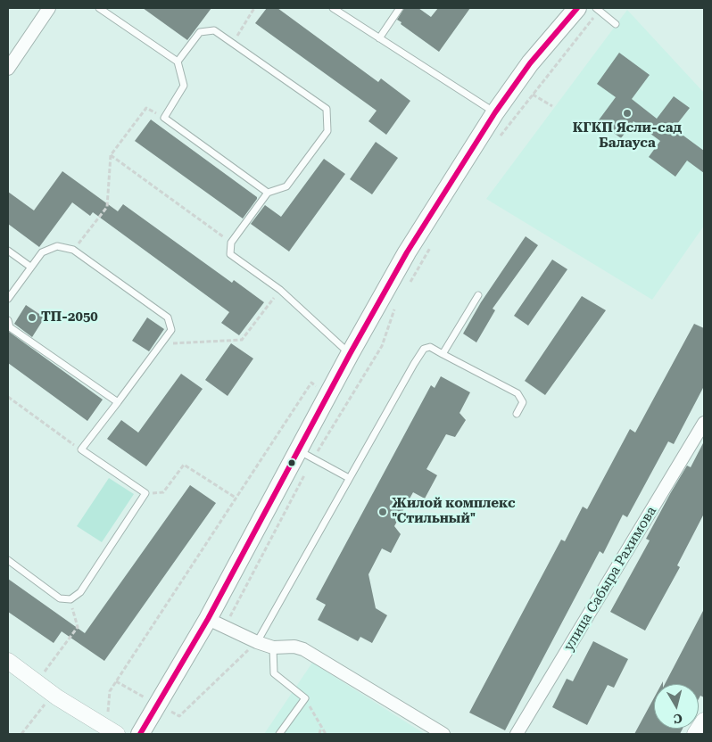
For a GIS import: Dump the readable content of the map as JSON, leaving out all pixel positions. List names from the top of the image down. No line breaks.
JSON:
{"streets":{"street":["улица Сабыра Рахимова"]},"places":["КГКП Ясли-сад Балауса","ТП-2050","Жилой комплекс \"Стильный\""],"north":"bottom"}
